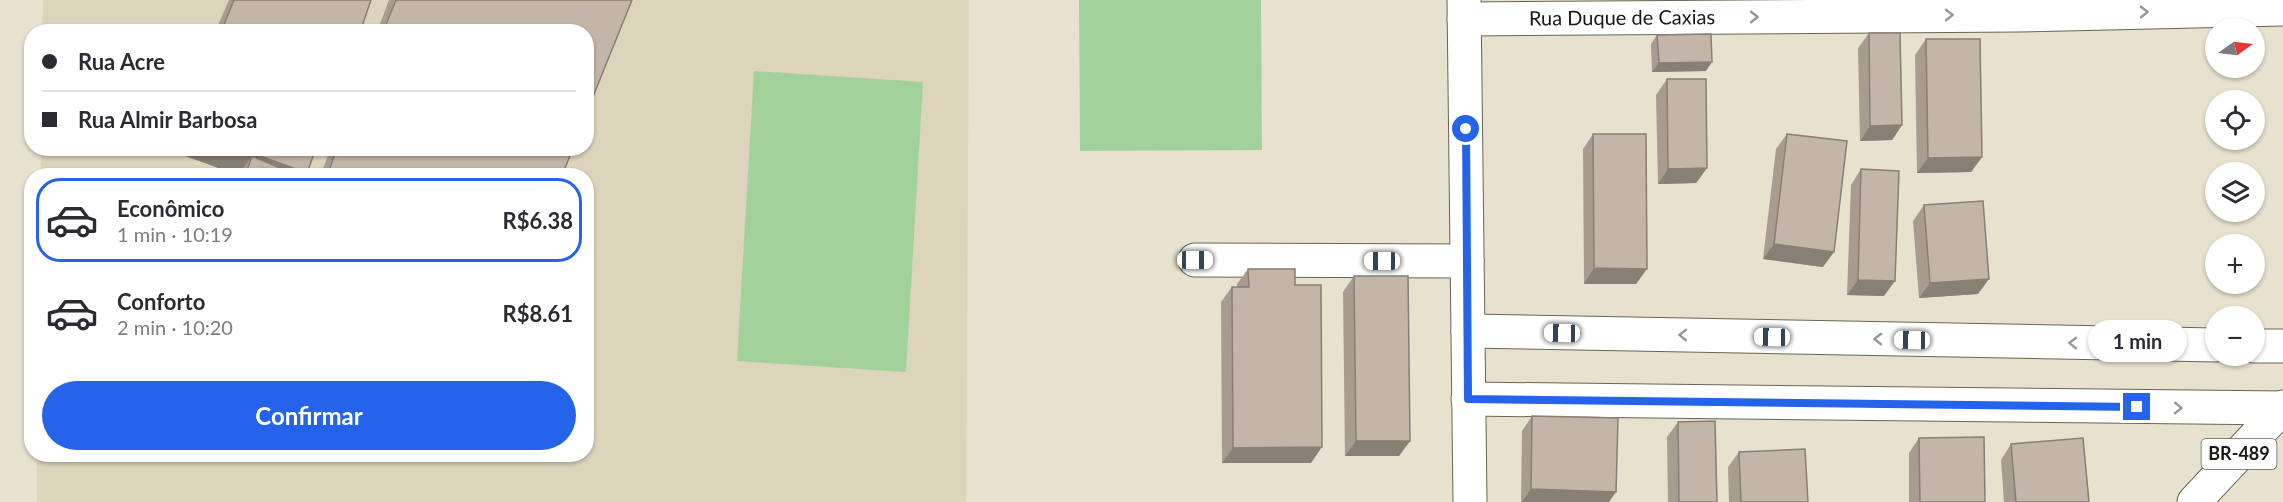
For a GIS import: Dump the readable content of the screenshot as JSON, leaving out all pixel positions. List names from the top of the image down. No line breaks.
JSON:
{"streets":{"street":["Rua Duque de Caxias","BR-489"]},"one_way":["Rua Duque de Caxias"],"north":"right","page":{"map_buttons":["+","−"],"banner":["Rua Acre","Rua Almir Barbosa"],"list":[{"name":"Econômico","note":"1 min · 10:19","value":"R$6.38"},{"name":"Conforto","note":"2 min · 10:20","value":"R$8.61"}],"bubble":"1 min","buttons":"Confirmar"}}
